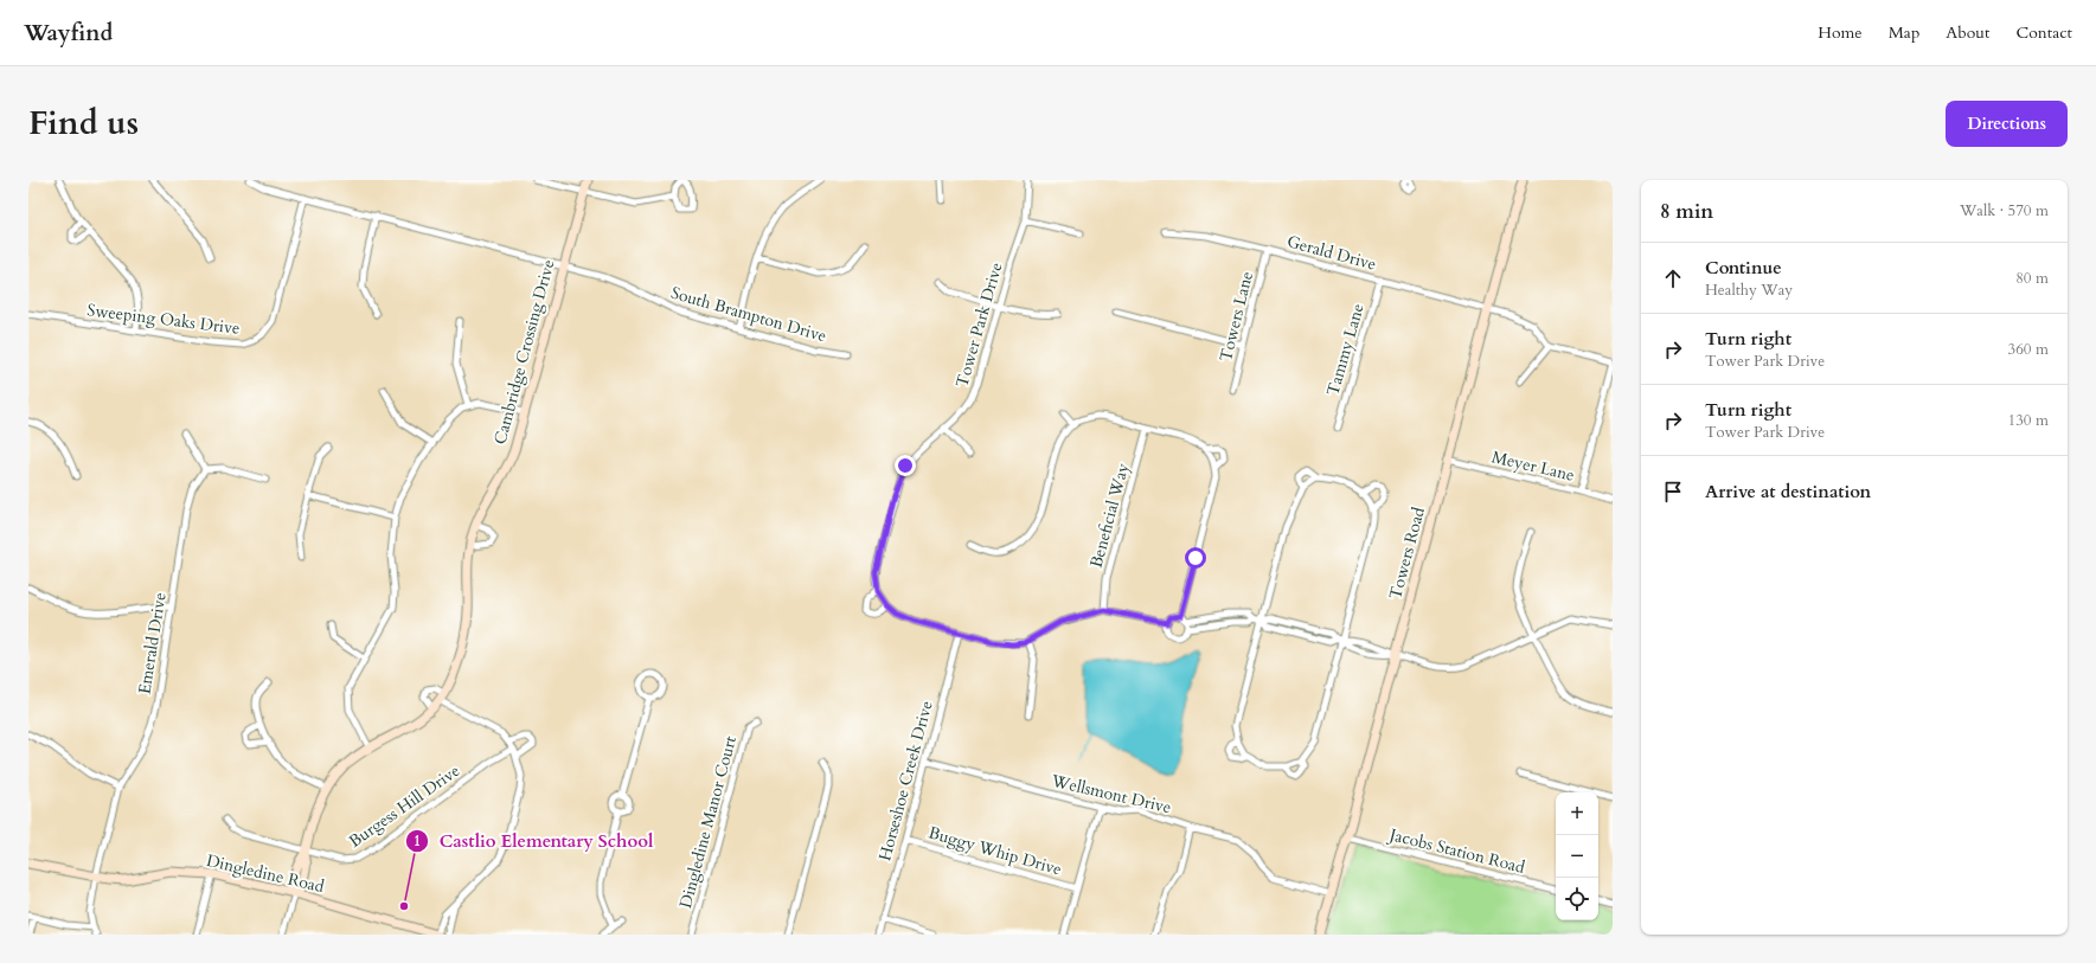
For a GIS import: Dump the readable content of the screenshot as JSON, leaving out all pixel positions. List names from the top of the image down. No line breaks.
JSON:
{"streets":{"street":["Gerald Drive","South Brampton Drive","Towers Lane","Sweeping Oaks Drive","Tower Park Drive","Tammy Lane","Cambridge Crossing Drive","Meyer Lane","Beneficial Way","Towers Road","Emerald Drive","Horseshoe Creek Drive","Wellsmont Drive","Burgess Hill Drive","Dingledine Manor Court","Buggy Whip Drive","Jacobs Station Road","Dingledine Road"]},"crossings":[["Gerald Drive","Towers Lane"],["Gerald Drive","Tammy Lane"],["Gerald Drive","Towers Road"],["South Brampton Drive","Sweeping Oaks Drive"],["South Brampton Drive","Cambridge Crossing Drive"],["Tower Park Drive","Beneficial Way"],["Tower Park Drive","Towers Road"],["Tower Park Drive","Horseshoe Creek Drive"],["Cambridge Crossing Drive","Burgess Hill Drive"],["Cambridge Crossing Drive","Dingledine Road"],["Meyer Lane","Towers Road"],["Towers Road","Wellsmont Drive"],["Towers Road","Jacobs Station Road"],["Emerald Drive","Dingledine Road"],["Horseshoe Creek Drive","Wellsmont Drive"],["Horseshoe Creek Drive","Buggy Whip Drive"]],"places":["Castlio Elementary School"],"page":{"header":"Wayfind","nav":["Home","Map","About","Contact"],"title":"Find us","buttons":"Directions","heading":["8 min","Walk · 570 m"],"list":[["Continue","Healthy Way","80 m"],["Turn right","Tower Park Drive","360 m"],["Turn right","Tower Park Drive","130 m"],"Arrive at destination"],"map_buttons":["+","−"]}}
